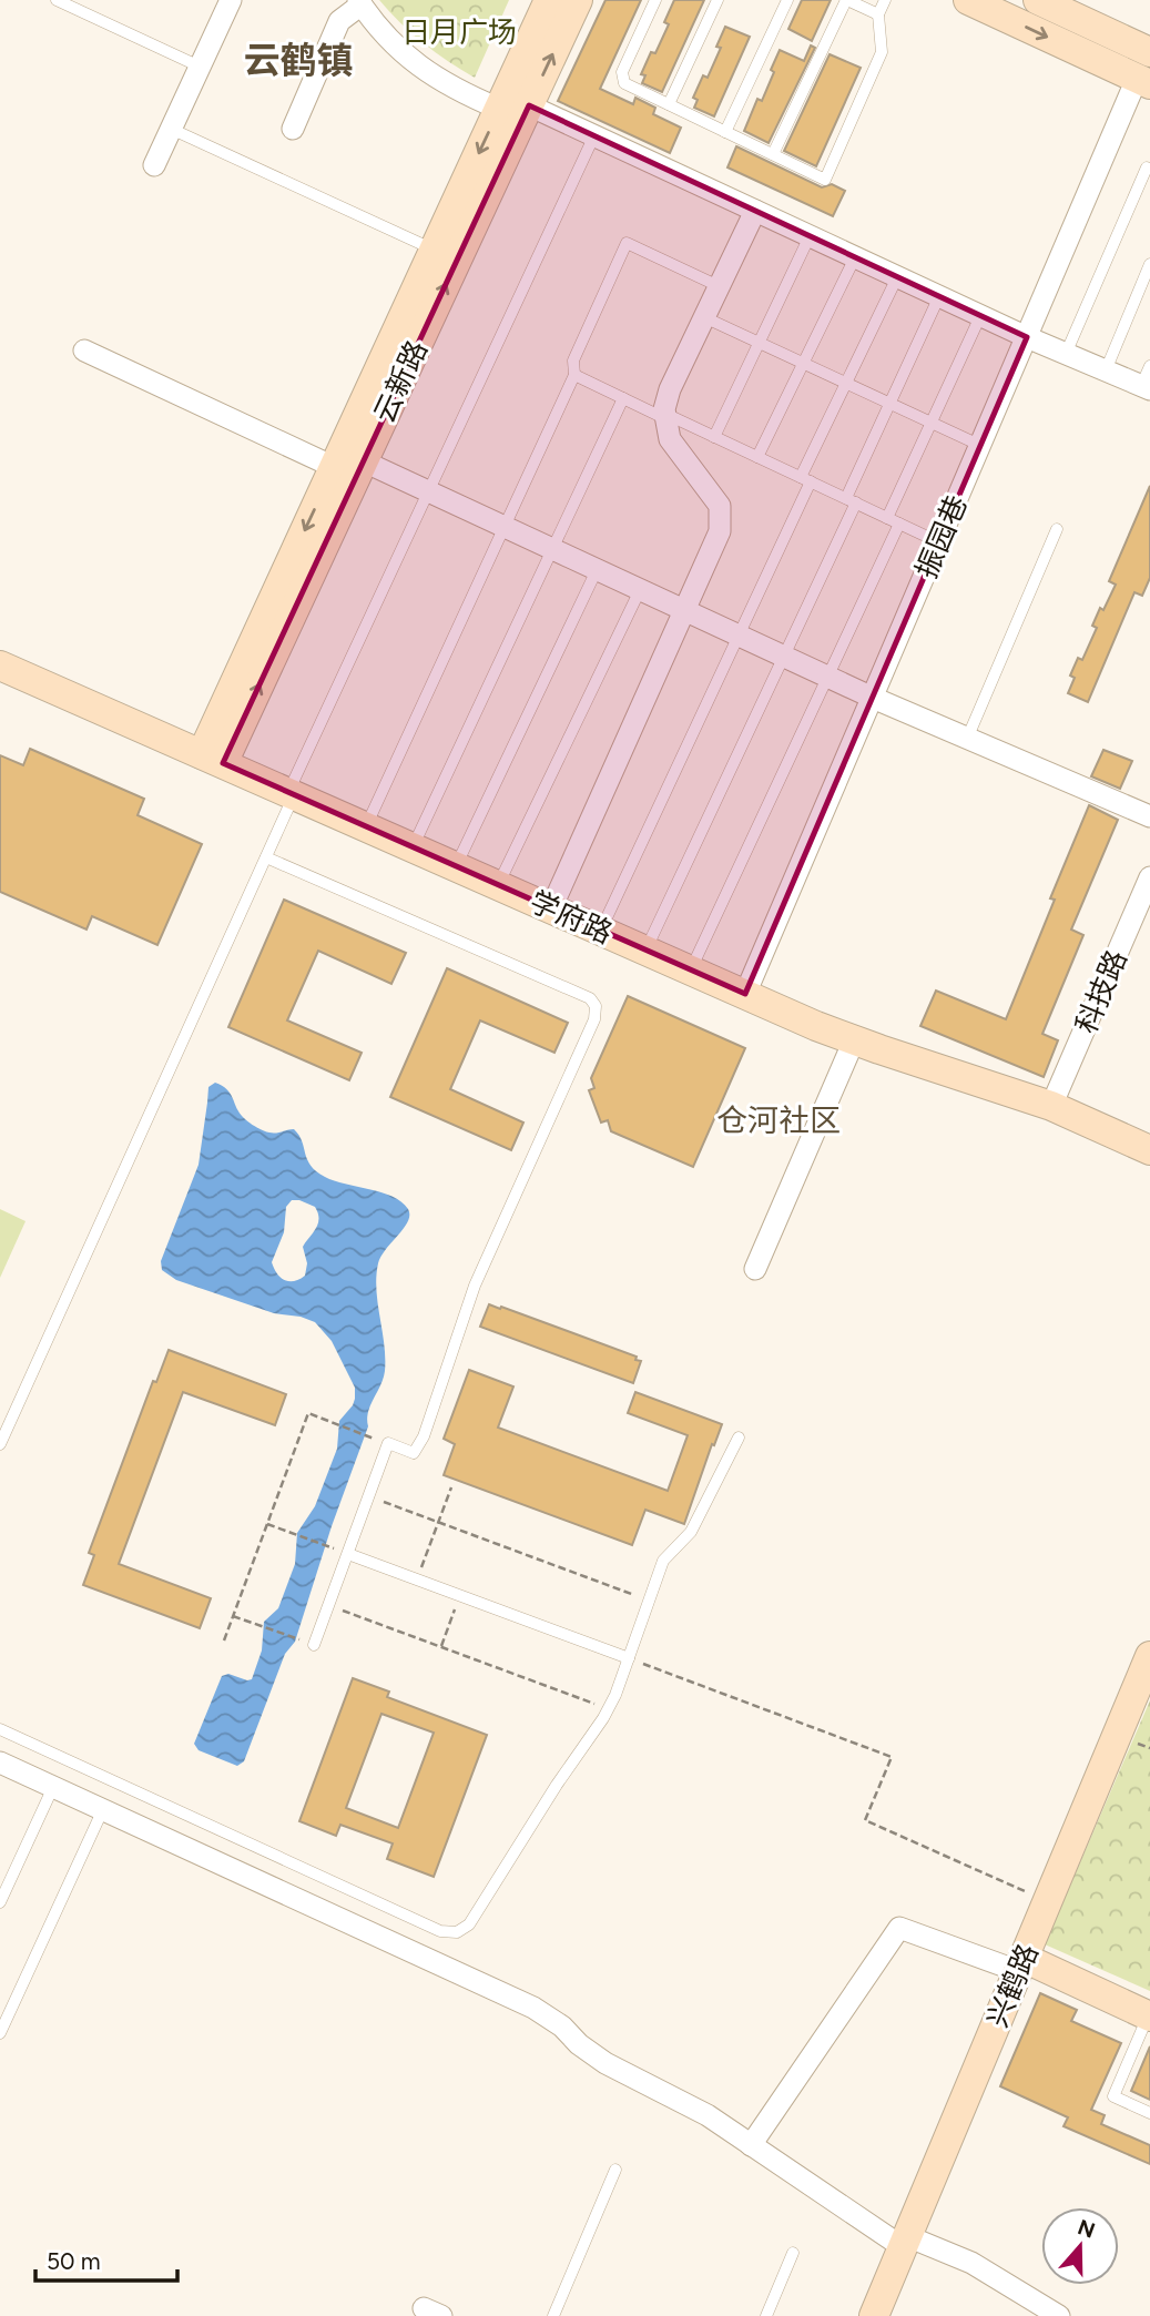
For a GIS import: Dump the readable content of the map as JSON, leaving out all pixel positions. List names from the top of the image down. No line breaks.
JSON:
{"streets":{"street":["云新路","振园巷","学府路","科技路","兴鹤路"]},"crossings":[["云新路","学府路"],["振园巷","学府路"],["学府路","科技路"]],"districts":["云鹤镇","仓河社区"],"parks":["日月广场"],"scale_bar":"50 m","north":"top"}
